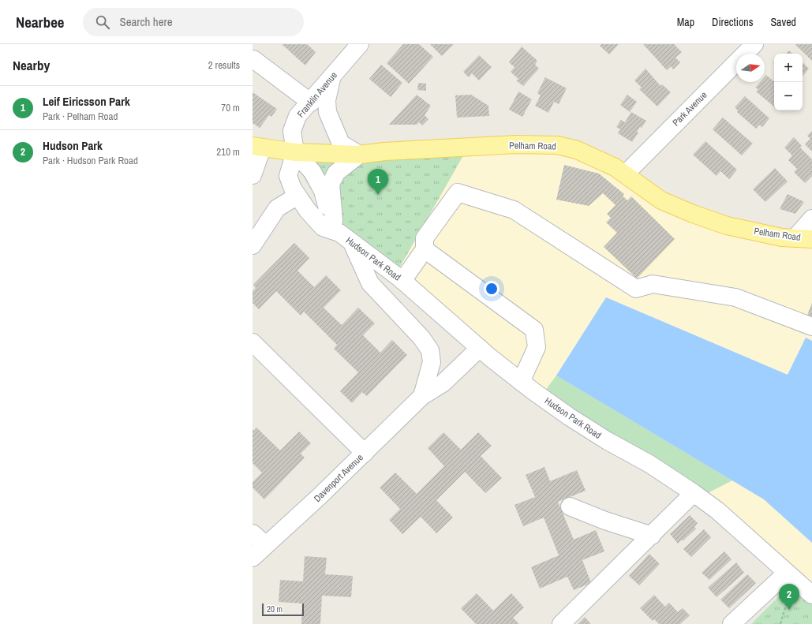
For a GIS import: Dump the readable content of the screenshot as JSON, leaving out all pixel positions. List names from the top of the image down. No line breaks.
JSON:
{"streets":{"main road":["Pelham Road"],"street":["Franklin Avenue","Park Avenue","Hudson Park Road","Davenport Avenue"]},"crossings":[["Franklin Avenue","Pelham Road"],["Franklin Avenue","Hudson Park Road"],["Park Avenue","Pelham Road"],["Pelham Road","Hudson Park Road"],["Hudson Park Road","Davenport Avenue"]],"scale_bar":"20 m","north":"right","page":{"header":"Nearbee","search":"Search here","nav":["Map","Directions","Saved"],"heading":["Nearby","2 results"],"map_buttons":["+","−"],"list":[{"mark":"1","name":"Leif Eiricsson Park","note":"Park · Pelham Road","value":"70 m"},{"mark":"2","name":"Hudson Park","note":"Park · Hudson Park Road","value":"210 m"}],"pins":["1","2"],"scale":"20 m"}}
